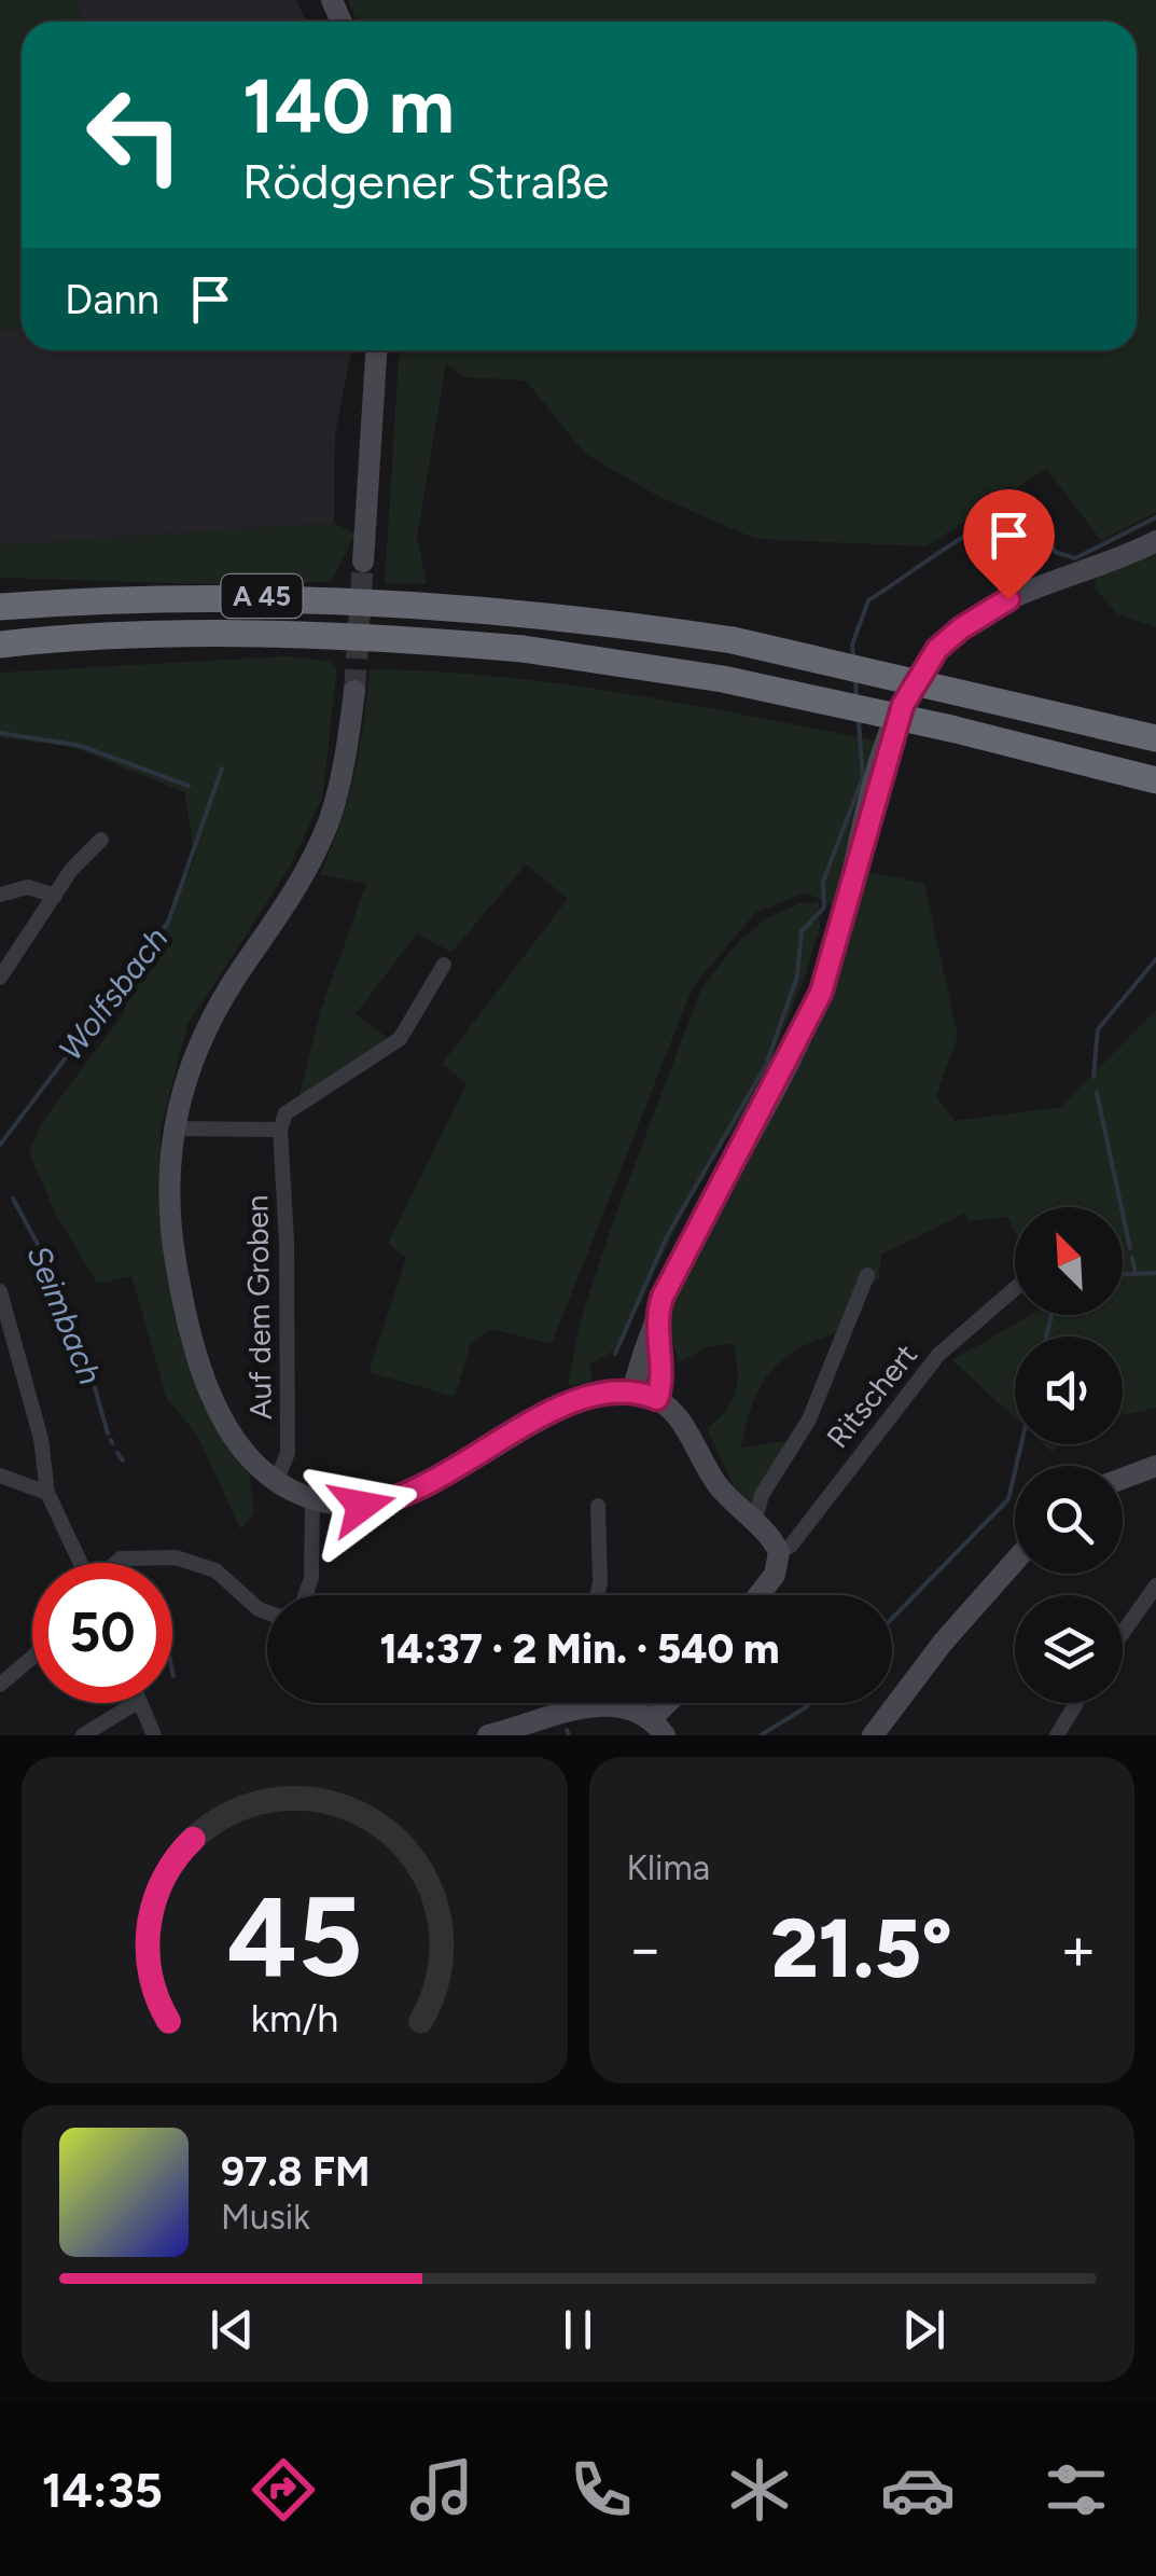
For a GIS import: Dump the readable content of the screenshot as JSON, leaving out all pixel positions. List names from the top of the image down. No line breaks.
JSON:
{"streets":{"highway":["A 45"],"street":["Auf dem Groben","Ritschert"]},"water":["Wolfsbach","Seimbach"],"north":"top left","page":{"turn":["140 m","Rödgener Straße"],"then":"Dann","limit":"50","trip":"14:37 · 2 Min. · 540 m","tile":"Klima","heat":["−","21.5°","+"],"song":["97.8 FM","Musik"],"tabs":"14:35","gauge":["45","km/h"]}}
